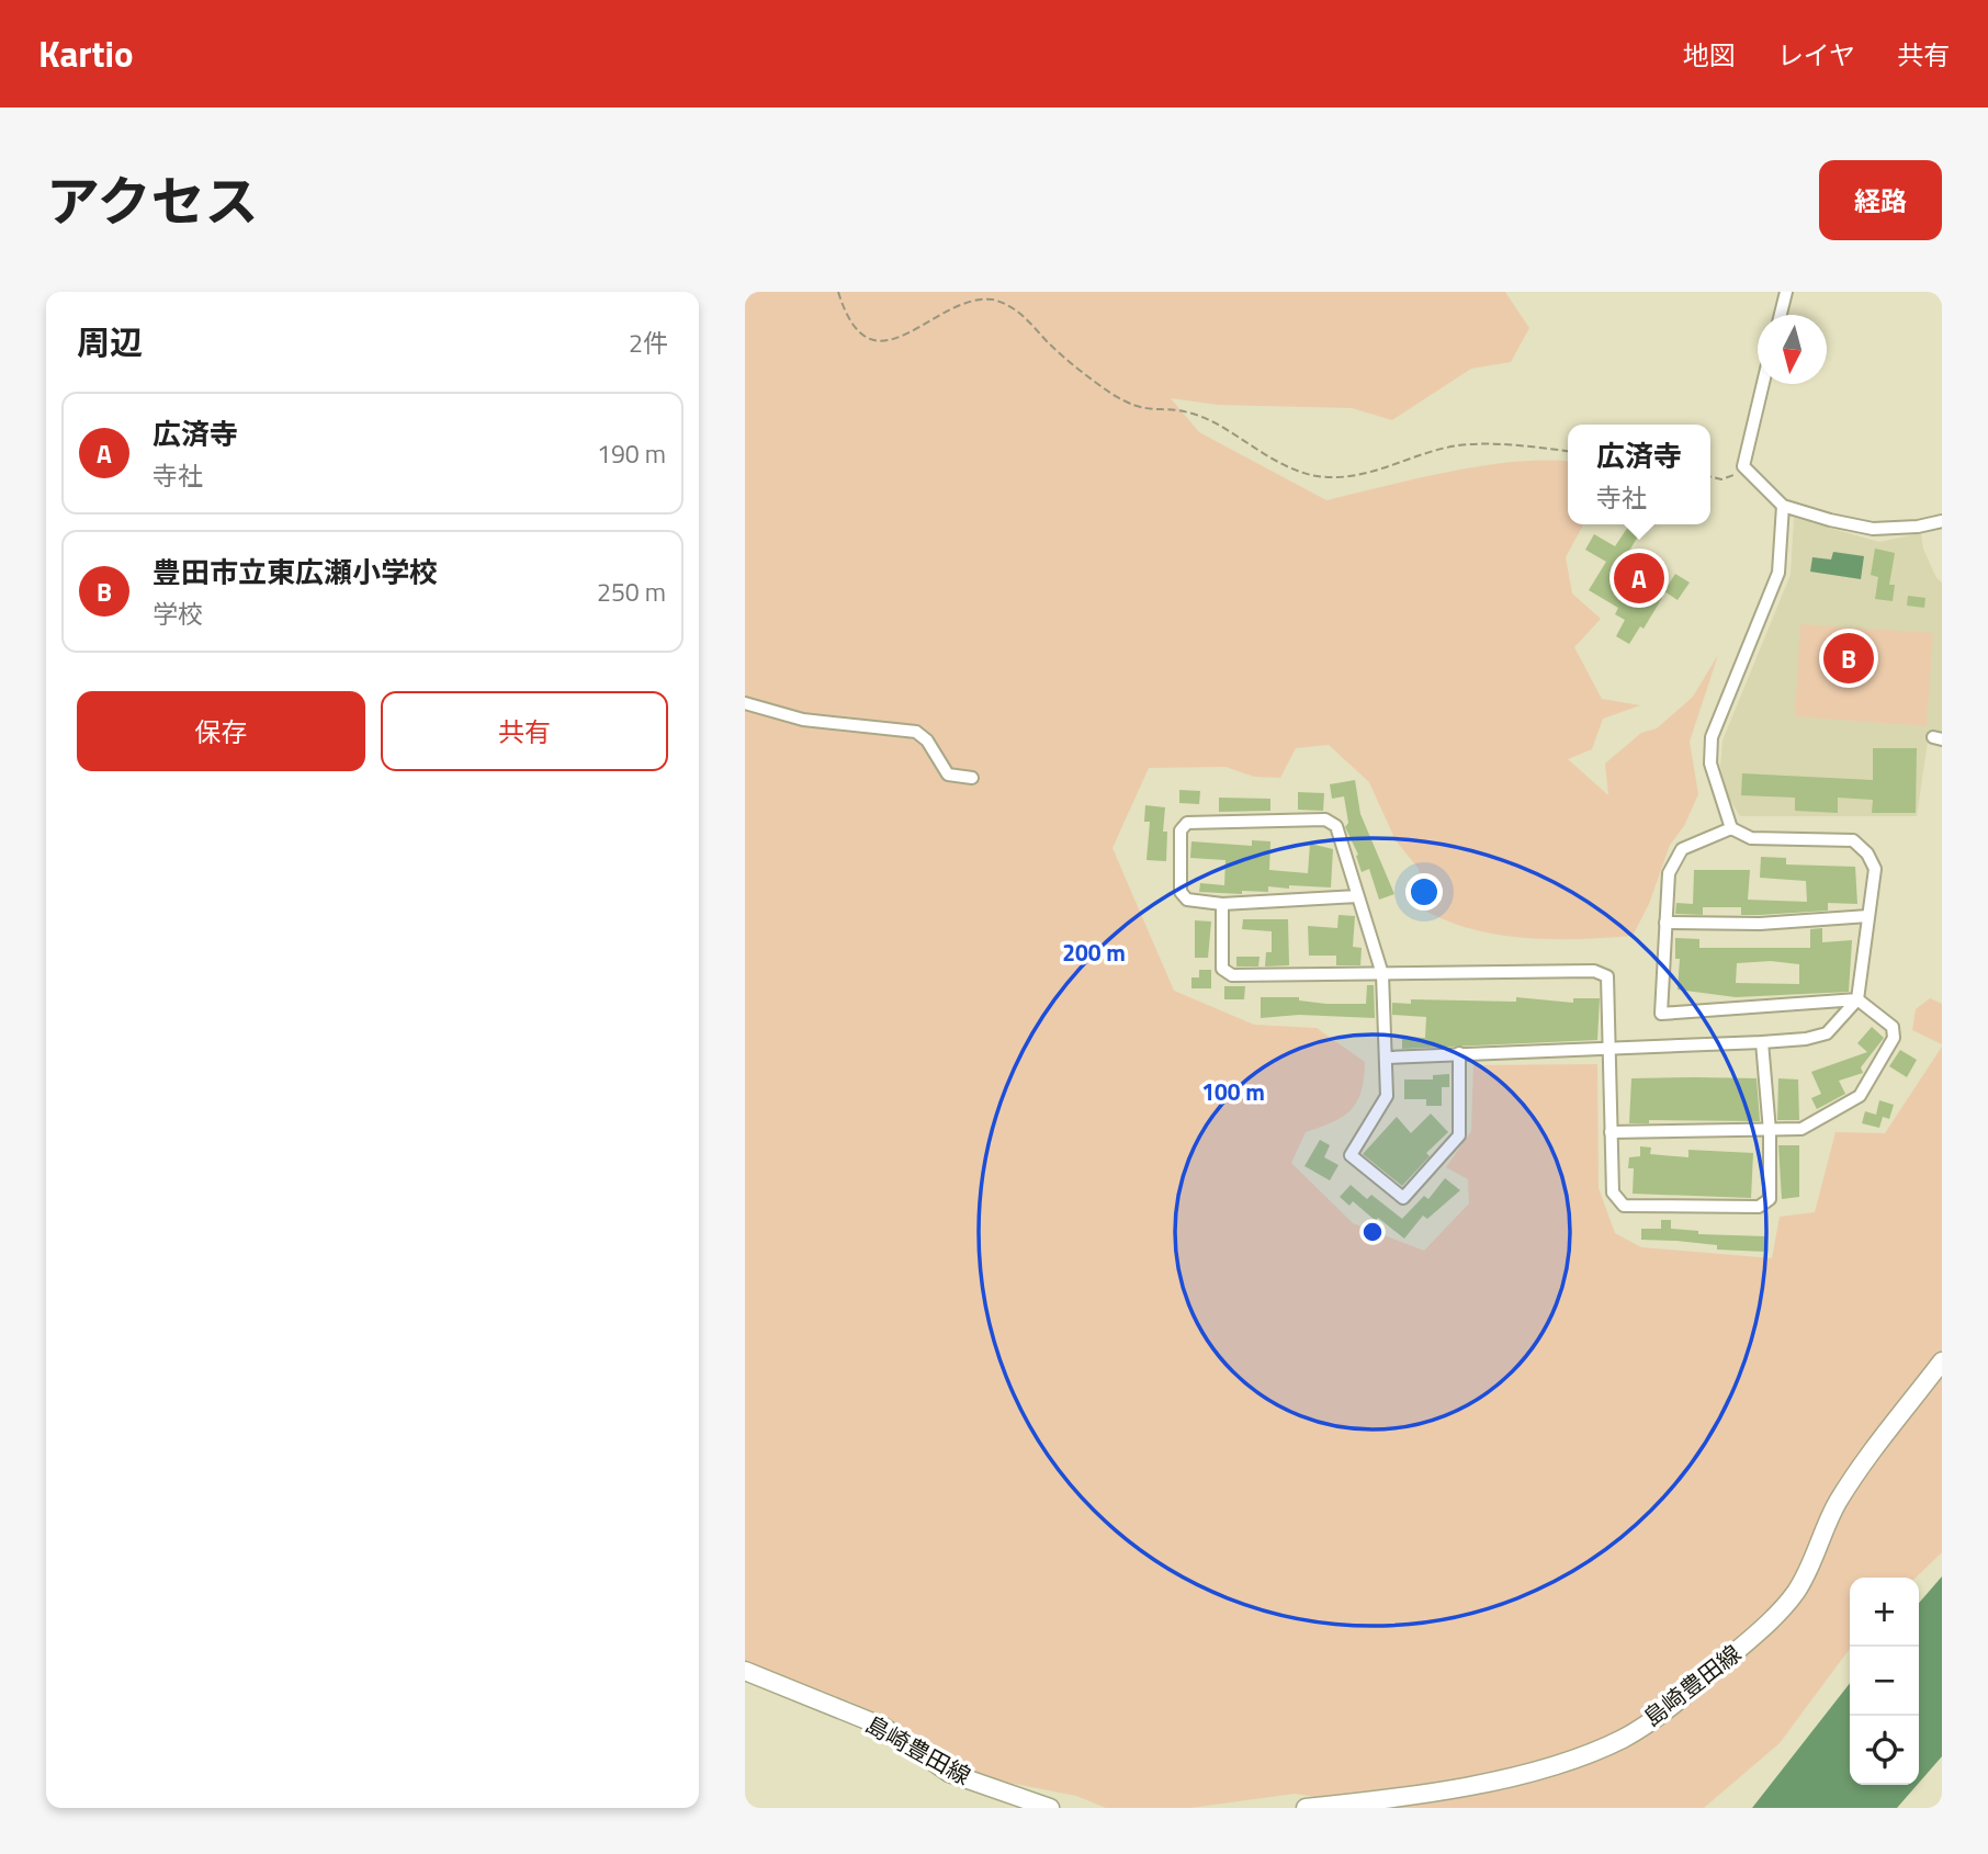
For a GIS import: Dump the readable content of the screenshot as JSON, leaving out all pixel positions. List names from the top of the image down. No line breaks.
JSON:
{"streets":{"main road":["島崎豊田線"]},"north":"bottom","page":{"header":"Kartio","nav":["地図","レイヤ","共有"],"title":"アクセス","buttons":["経路",["保存","共有"]],"heading":["周辺","2件"],"list":[{"mark":"A","name":"広済寺","note":"寺社","value":"190 m"},{"mark":"B","name":"豊田市立東広瀬小学校","note":"学校","value":"250 m"}],"popup":["広済寺","寺社"],"pins":["A","B"],"map_buttons":["+","−"]},"rings":["200 m","100 m"]}
